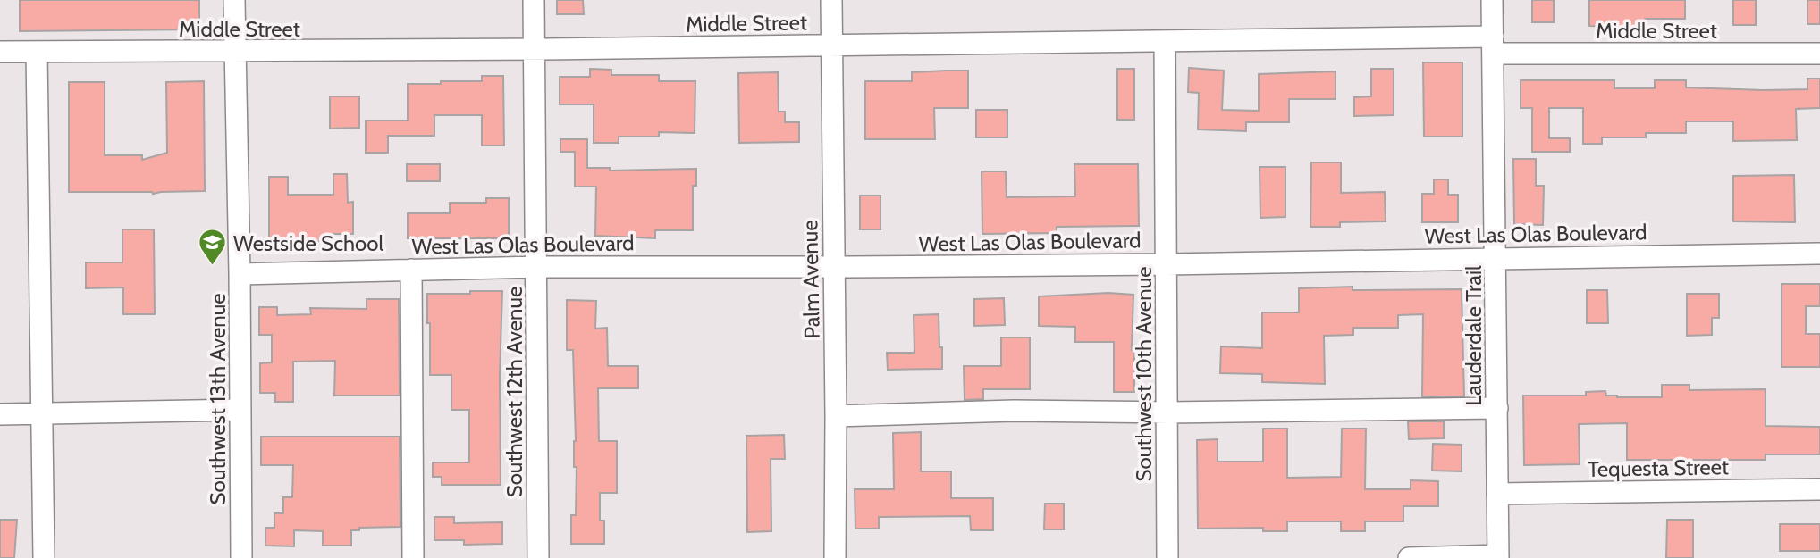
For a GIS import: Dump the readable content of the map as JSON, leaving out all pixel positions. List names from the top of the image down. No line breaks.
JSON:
{"streets":{"street":["Middle Street","West Las Olas Boulevard","Palm Avenue","Lauderdale Trail","Southwest 10th Avenue","Southwest 12th Avenue","Southwest 13th Avenue","Tequesta Street"]},"crossings":[["Middle Street","Palm Avenue"],["Middle Street","Lauderdale Trail"],["Middle Street","Southwest 10th Avenue"],["Middle Street","Southwest 12th Avenue"],["Middle Street","Southwest 13th Avenue"],["West Las Olas Boulevard","Palm Avenue"],["West Las Olas Boulevard","Lauderdale Trail"],["West Las Olas Boulevard","Southwest 10th Avenue"],["West Las Olas Boulevard","Southwest 12th Avenue"],["West Las Olas Boulevard","Southwest 13th Avenue"],["Lauderdale Trail","Tequesta Street"]],"places":{"school or university":["Westside School"]}}
